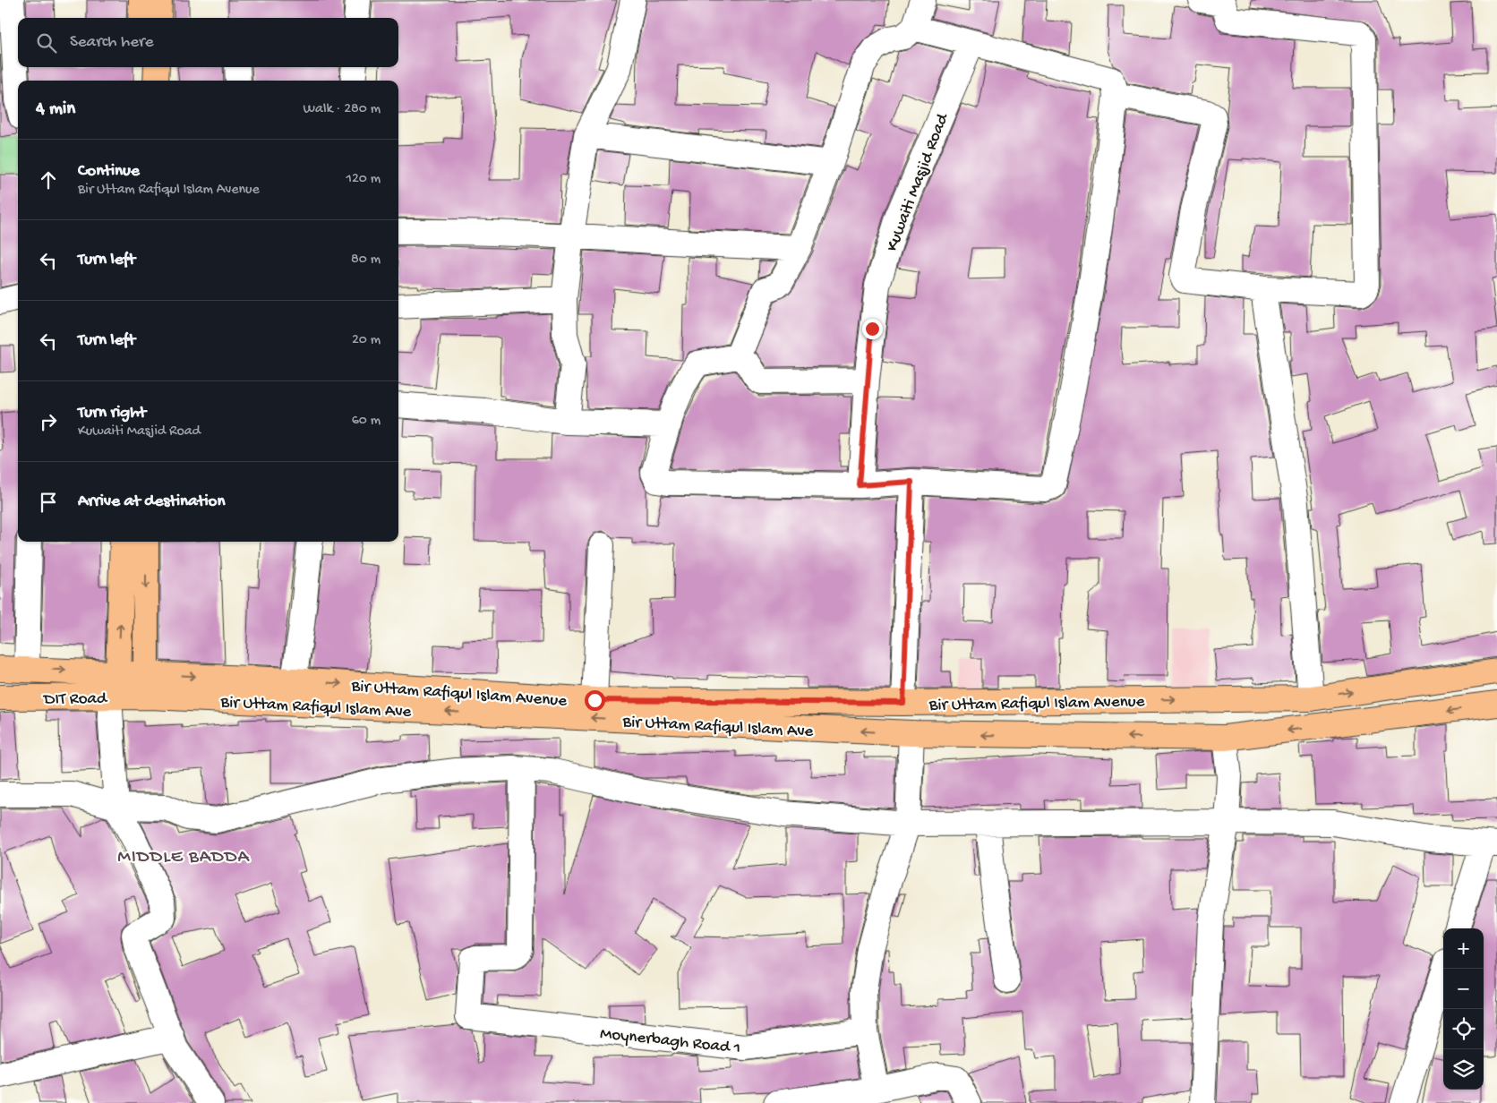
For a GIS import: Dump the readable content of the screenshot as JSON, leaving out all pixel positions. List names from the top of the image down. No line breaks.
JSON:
{"streets":{"main road":["Bir Uttam Rafiqul Islam Avenue","DIT Road","Bir Uttam Rafiqul Islam Ave"],"street":["Kuwaiti Masjid Road","Moynerbagh Road 1"]},"crossings":[["Bir Uttam Rafiqul Islam Avenue","DIT Road"],["Bir Uttam Rafiqul Islam Avenue","Bir Uttam Rafiqul Islam Ave"],["DIT Road","Bir Uttam Rafiqul Islam Ave"]],"one_way":["Bir Uttam Rafiqul Islam Ave"],"districts":["MIDDLE BADDA"],"page":{"search":"Search here","heading":["4 min","Walk · 280 m"],"list":[["Continue","Bir Uttam Rafiqul Islam Avenue","120 m"],["Turn left","80 m"],["Turn left","20 m"],["Turn right","Kuwaiti Masjid Road","60 m"],"Arrive at destination"],"map_buttons":["+","−"]}}
